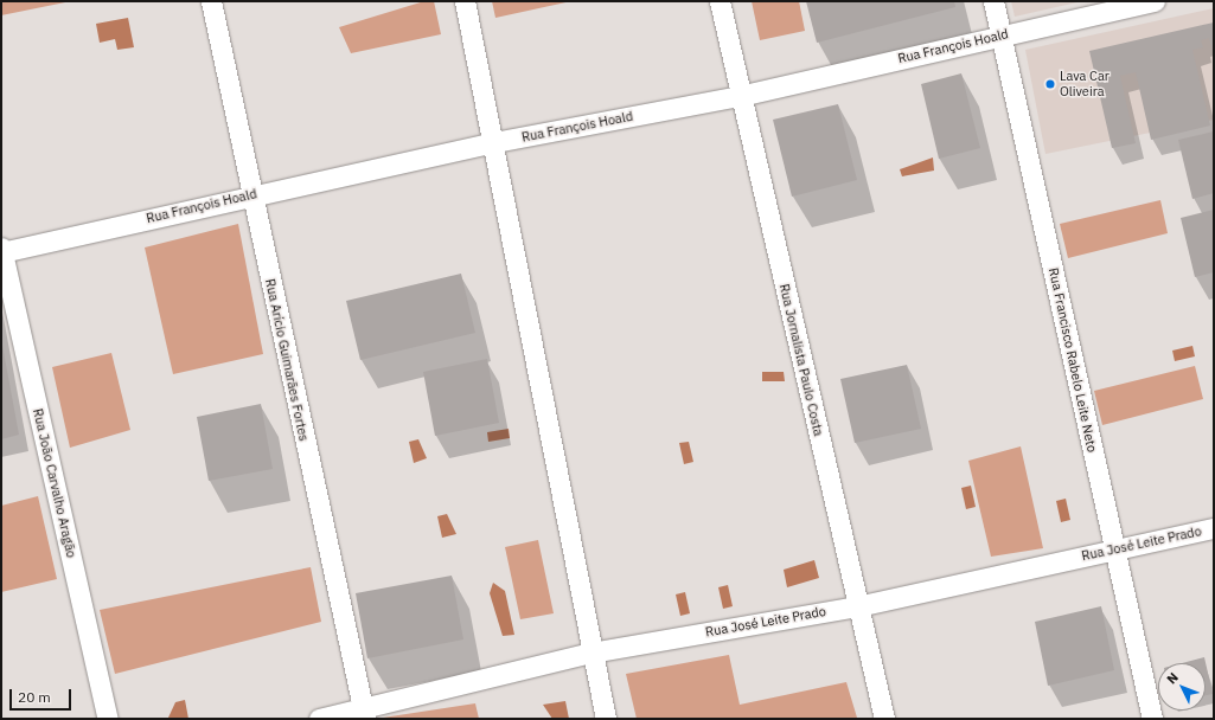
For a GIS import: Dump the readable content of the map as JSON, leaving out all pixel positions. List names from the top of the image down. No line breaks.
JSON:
{"streets":{"street":["Rua François Hoald","Rua Arício Guimarães Fortes","Rua Jornalista Paulo Costa","Rua Francisco Rabelo Leite Neto","Rua João Carvalho Aragão","Rua José Leite Prado"]},"crossings":[["Rua François Hoald","Rua Arício Guimarães Fortes"],["Rua François Hoald","Rua Jornalista Paulo Costa"],["Rua François Hoald","Rua Francisco Rabelo Leite Neto"],["Rua François Hoald","Rua João Carvalho Aragão"],["Rua Arício Guimarães Fortes","Rua José Leite Prado"],["Rua Jornalista Paulo Costa","Rua José Leite Prado"],["Rua Francisco Rabelo Leite Neto","Rua José Leite Prado"]],"places":["Lava Car Oliveira"],"scale_bar":"20 m","north":"top left"}
